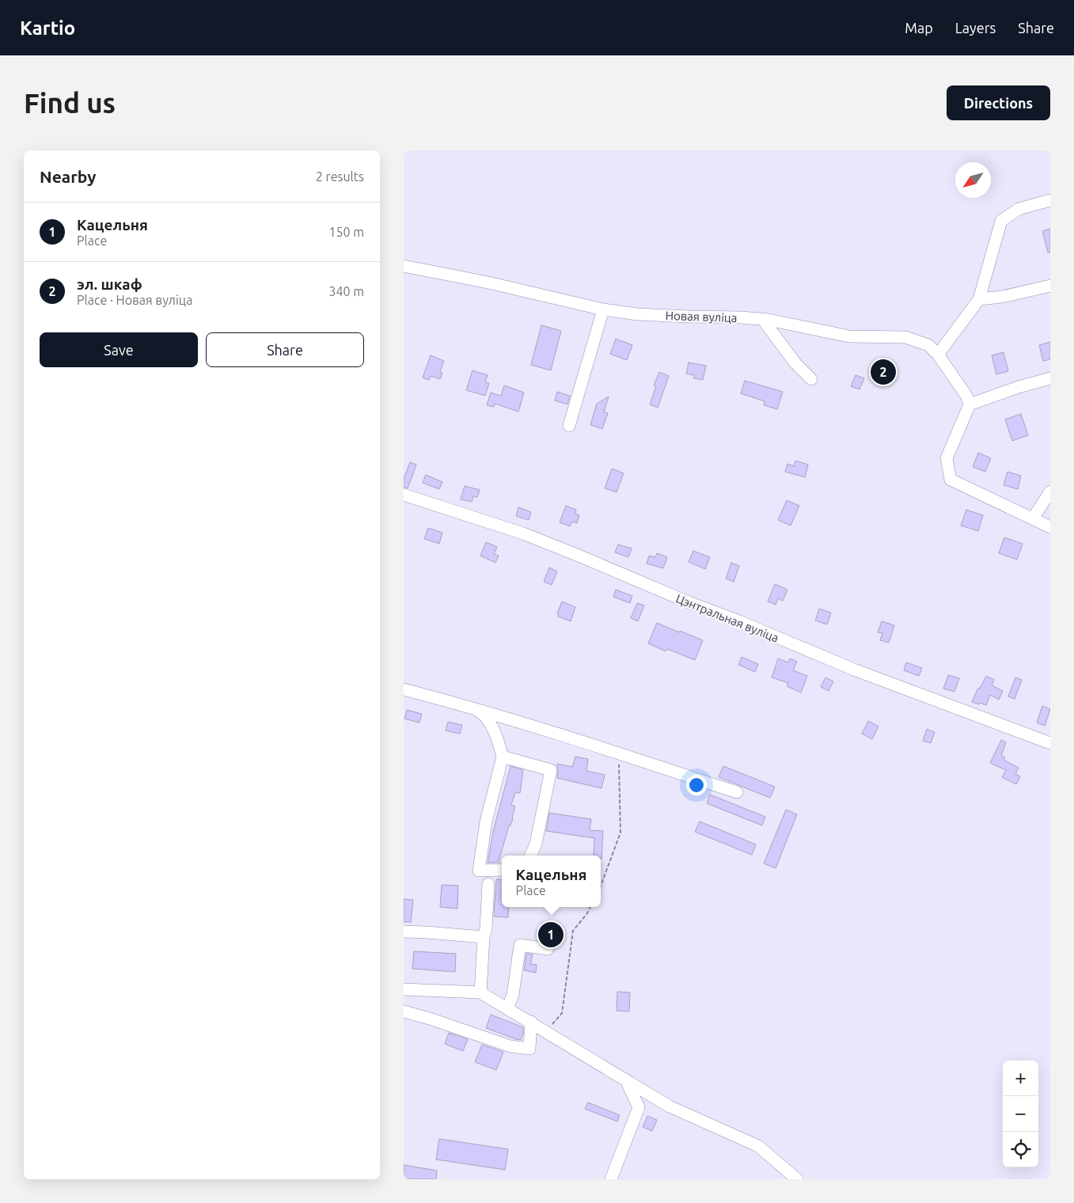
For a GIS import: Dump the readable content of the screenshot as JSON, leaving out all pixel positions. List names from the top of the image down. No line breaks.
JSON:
{"streets":{"street":["Новая вуліца","Цэнтральная вуліца"]},"north":"bottom left","page":{"header":"Kartio","nav":["Map","Layers","Share"],"buttons":["Directions",["Save","Share"]],"title":"Find us","heading":["Nearby","2 results"],"list":[{"mark":"1","name":"Кацельня","note":"Place","value":"150 m"},{"mark":"2","name":"эл. шкаф","note":"Place · Новая вуліца","value":"340 m"}],"pins":["2","1"],"popup":["Кацельня","Place"],"map_buttons":["+","−"]}}
